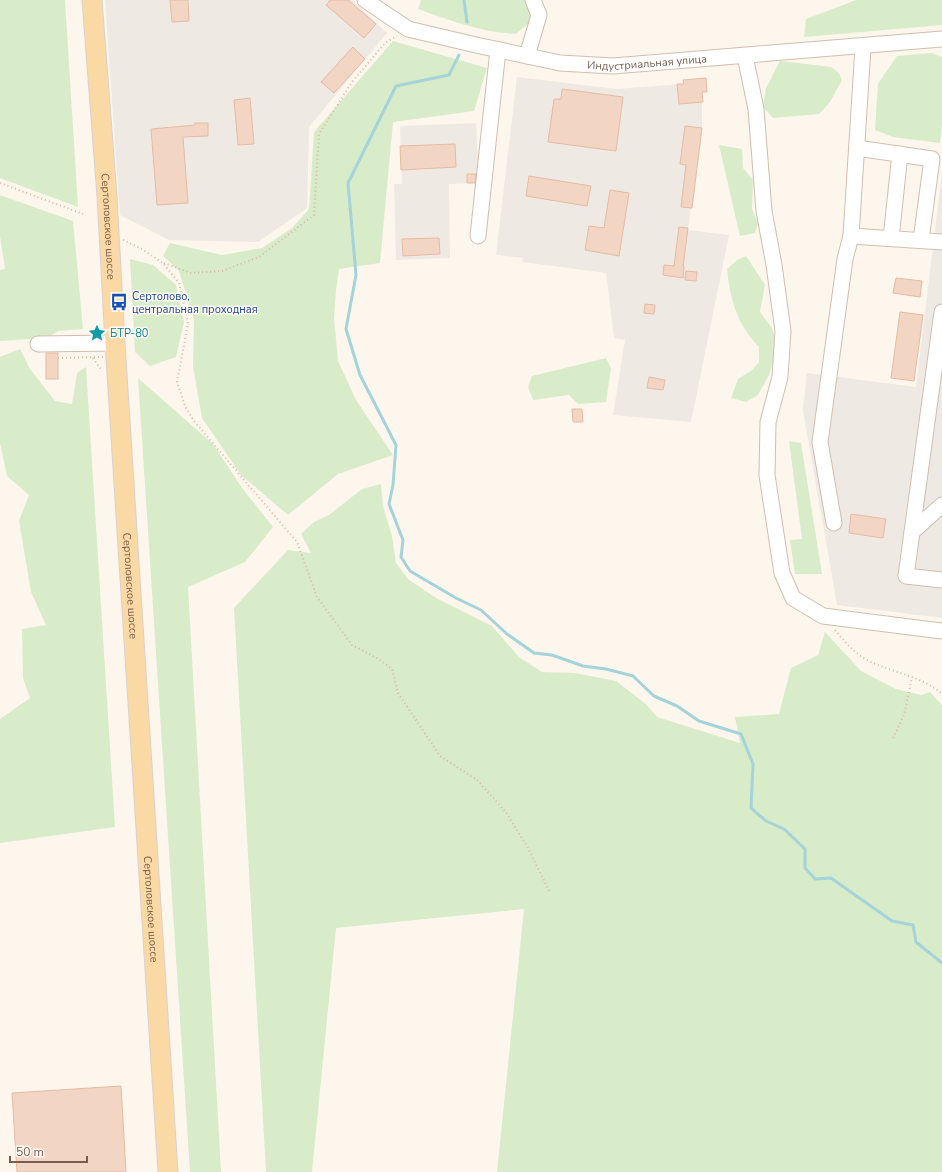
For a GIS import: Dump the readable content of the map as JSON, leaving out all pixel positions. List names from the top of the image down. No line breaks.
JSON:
{"streets":{"main road":["Сертоловское шоссе"],"street":["Индустриальная улица"]},"places":{"bus stop":["Сертолово, центральная проходная"],"place":["БТР-80"]},"scale_bar":"50 m"}
